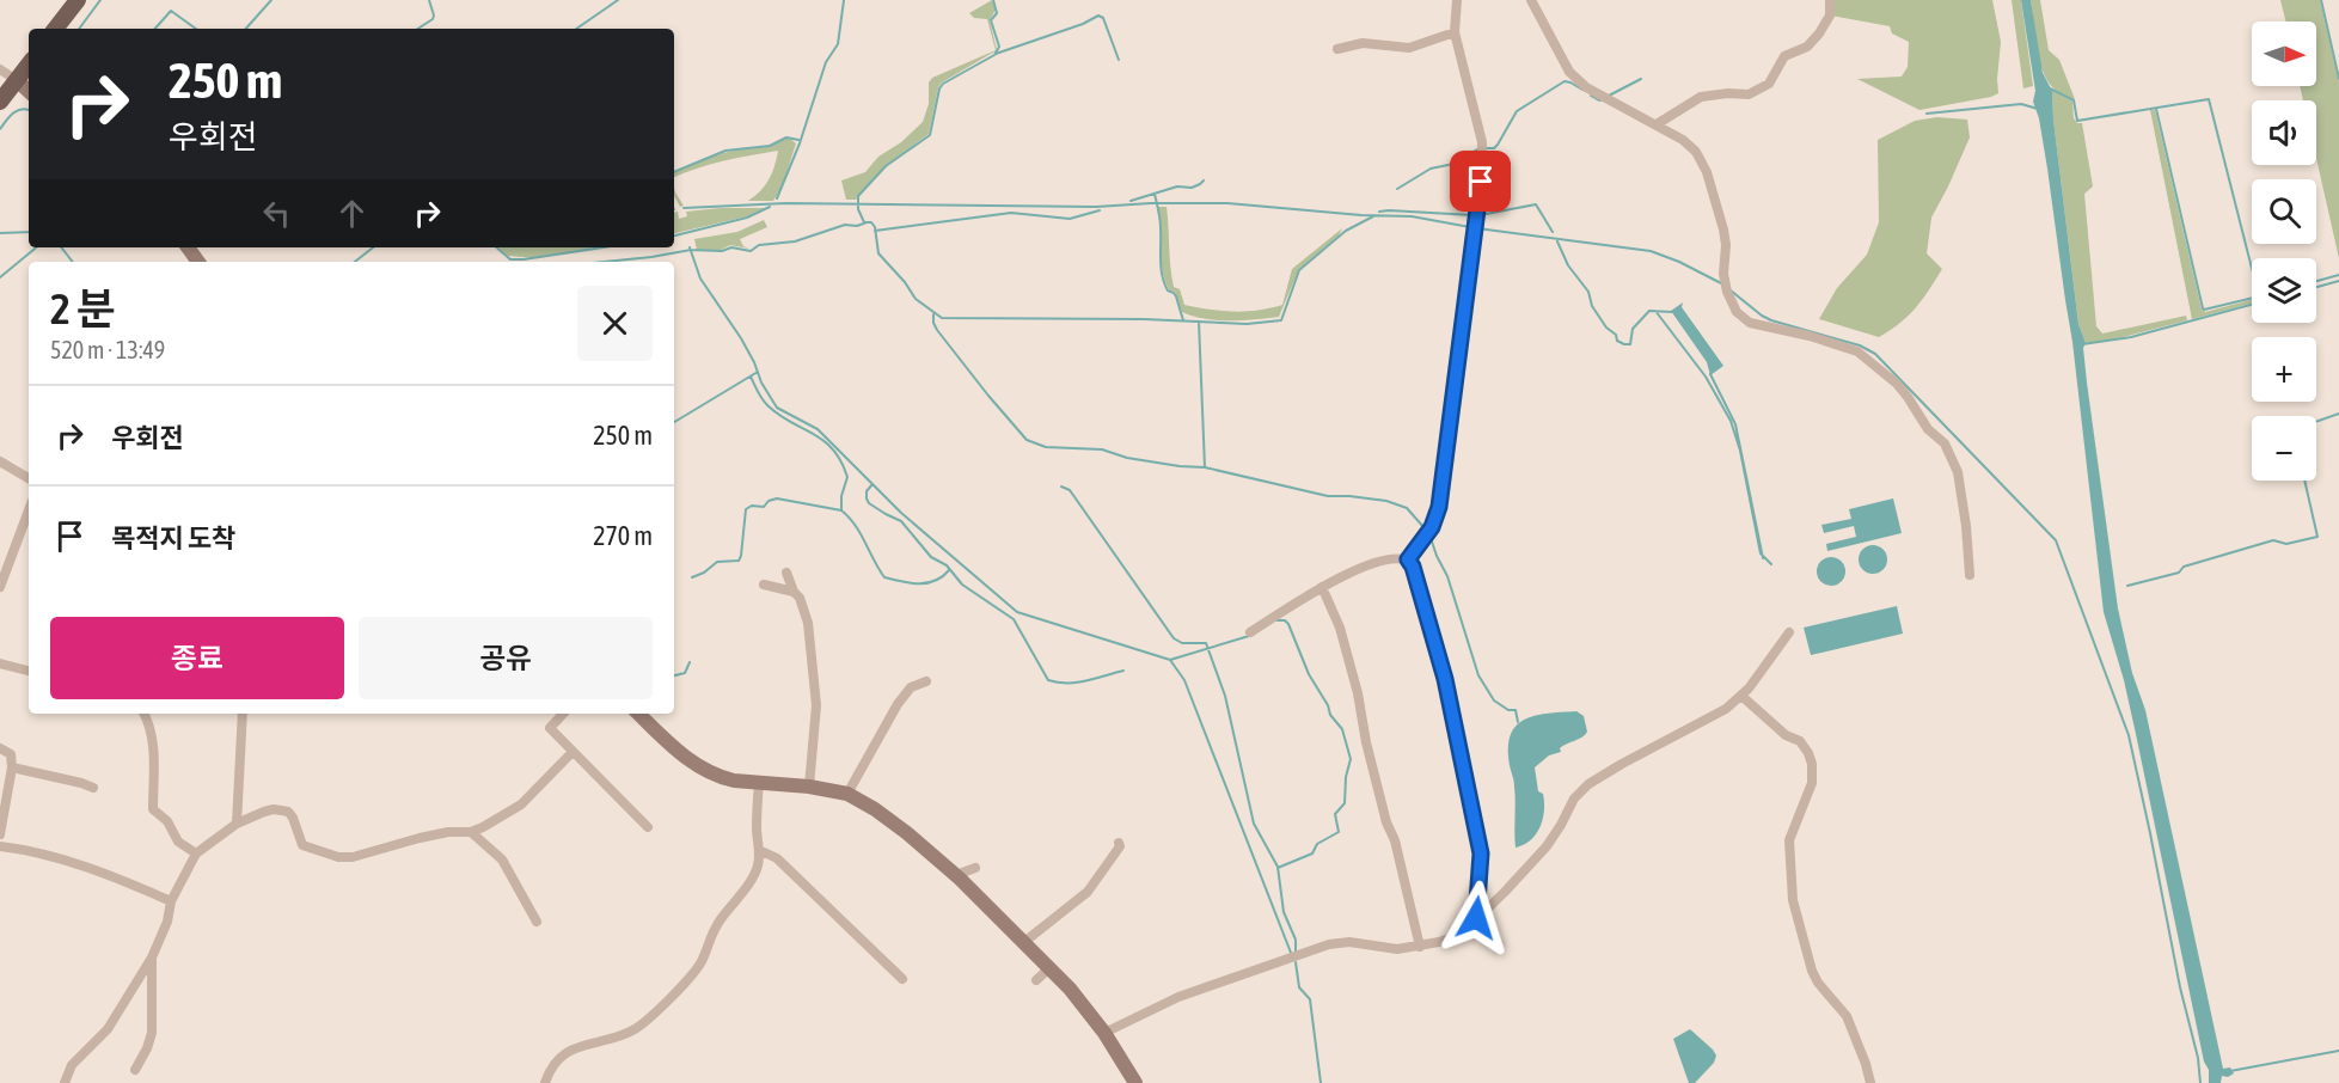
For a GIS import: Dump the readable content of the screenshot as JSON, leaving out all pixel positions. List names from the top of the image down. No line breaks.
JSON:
{"north":"right","page":{"map_buttons":["+","−"],"turn":["250 m","우회전"],"heading":["2 분","520 m · 13:49"],"list":[{"name":"우회전","value":"250 m"},{"name":"목적지 도착","value":"270 m"}],"buttons":["종료","공유"]}}
